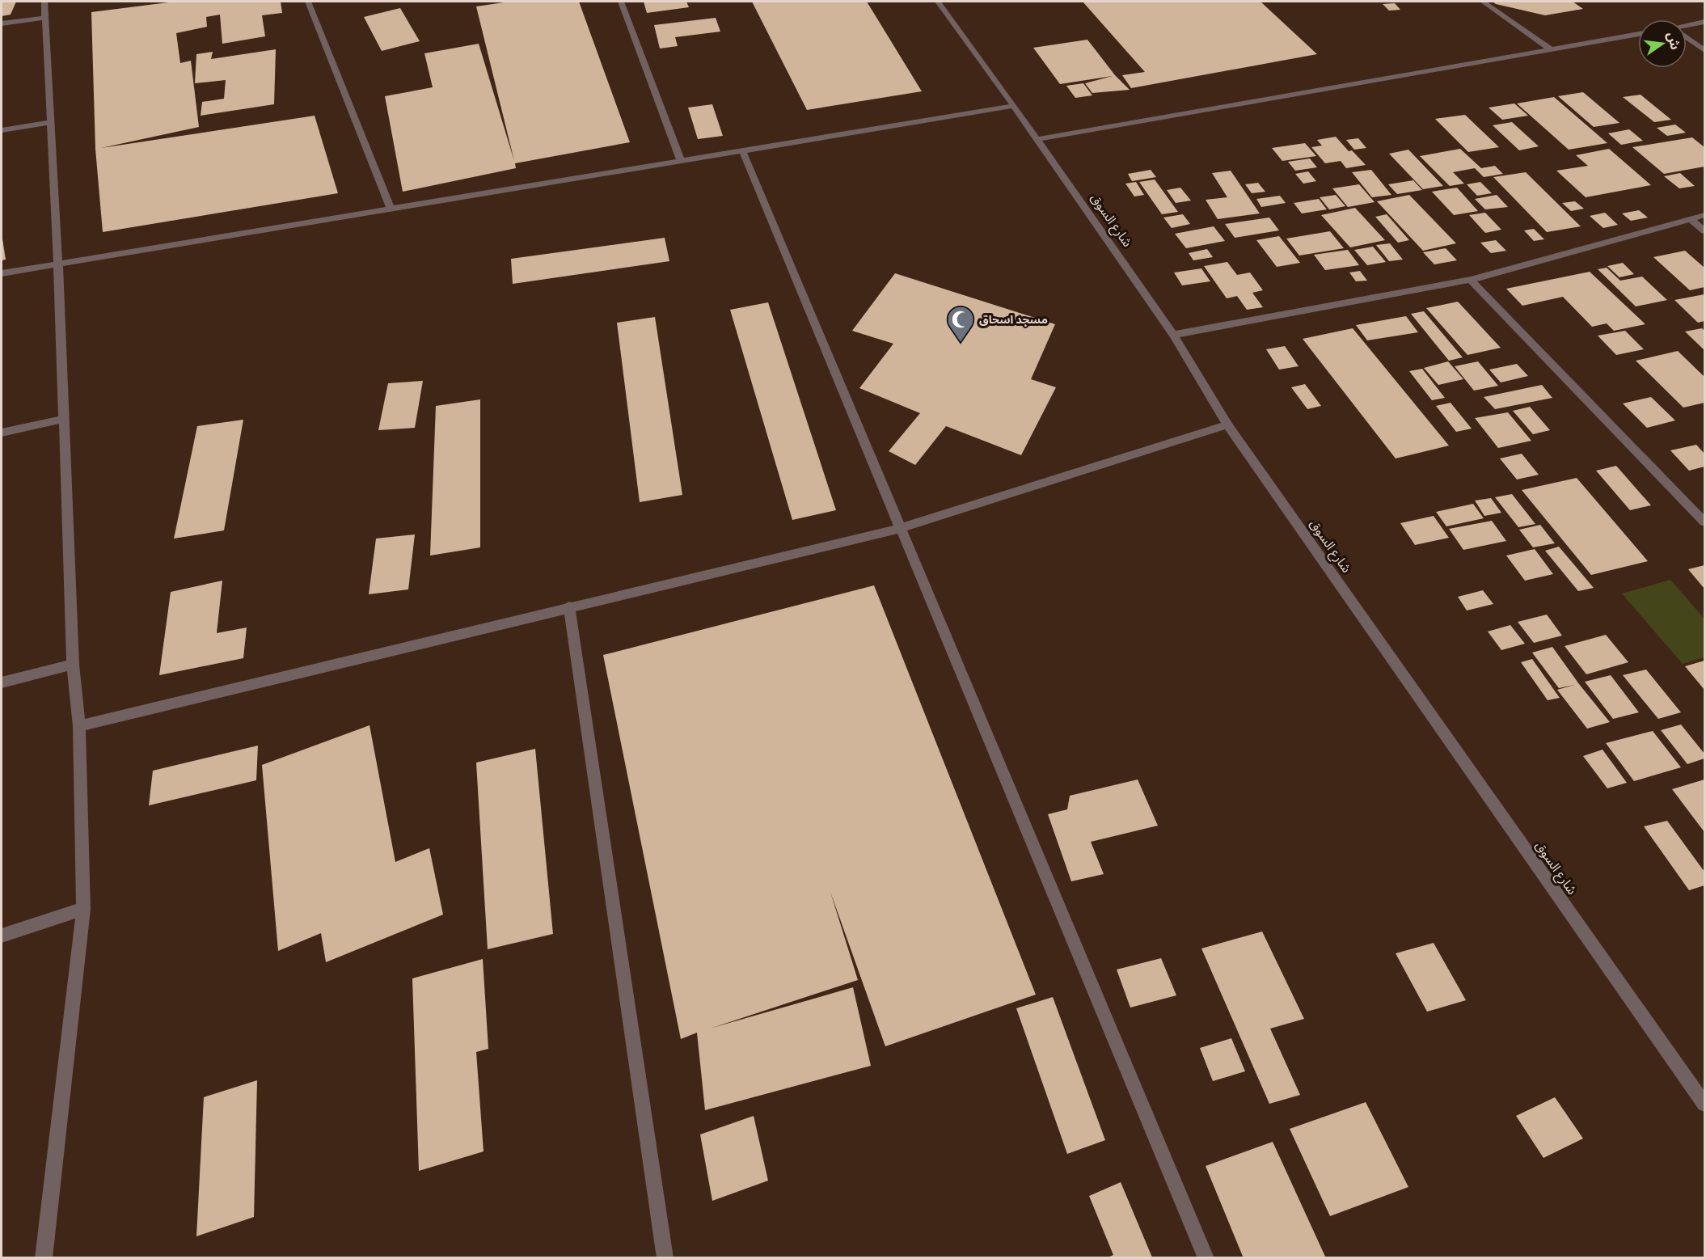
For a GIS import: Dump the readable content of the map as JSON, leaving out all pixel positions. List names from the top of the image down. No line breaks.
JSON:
{"streets":{"street":["شارع السوق"]},"places":{"mosque":["مسجد اسحاق"]},"north":"right"}
